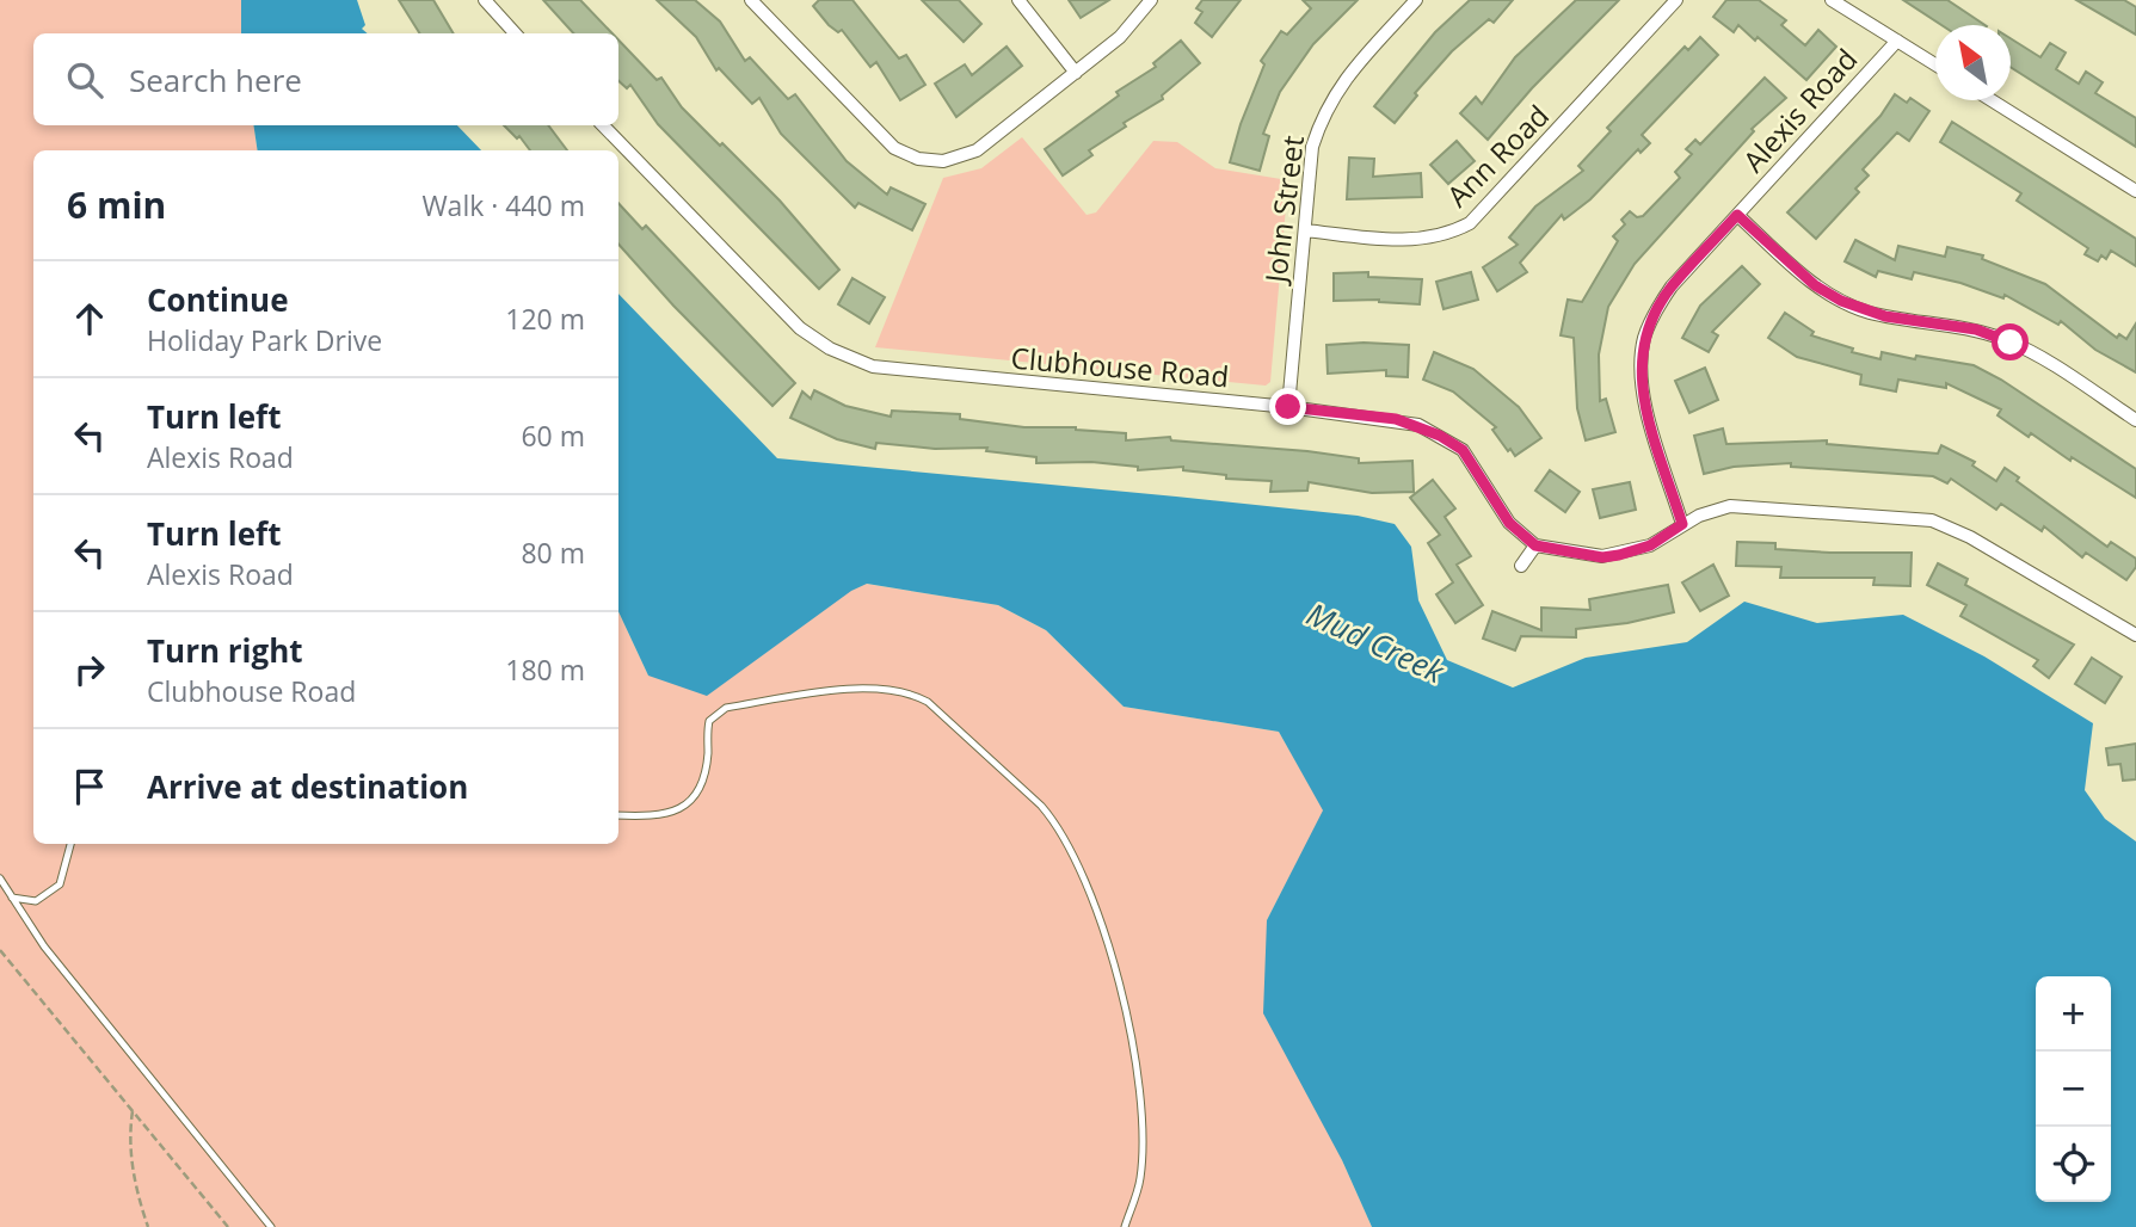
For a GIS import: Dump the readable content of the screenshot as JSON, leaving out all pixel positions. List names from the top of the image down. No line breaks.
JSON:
{"streets":{"street":["Alexis Road","Ann Road","John Street","Clubhouse Road"]},"crossings":[["Ann Road","John Street"],["John Street","Clubhouse Road"]],"water":["Mud Creek"],"north":"top left","page":{"search":"Search here","heading":["6 min","Walk · 440 m"],"list":[["Continue","Holiday Park Drive","120 m"],["Turn left","Alexis Road","60 m"],["Turn left","Alexis Road","80 m"],["Turn right","Clubhouse Road","180 m"],"Arrive at destination"],"map_buttons":["+","−"]}}
